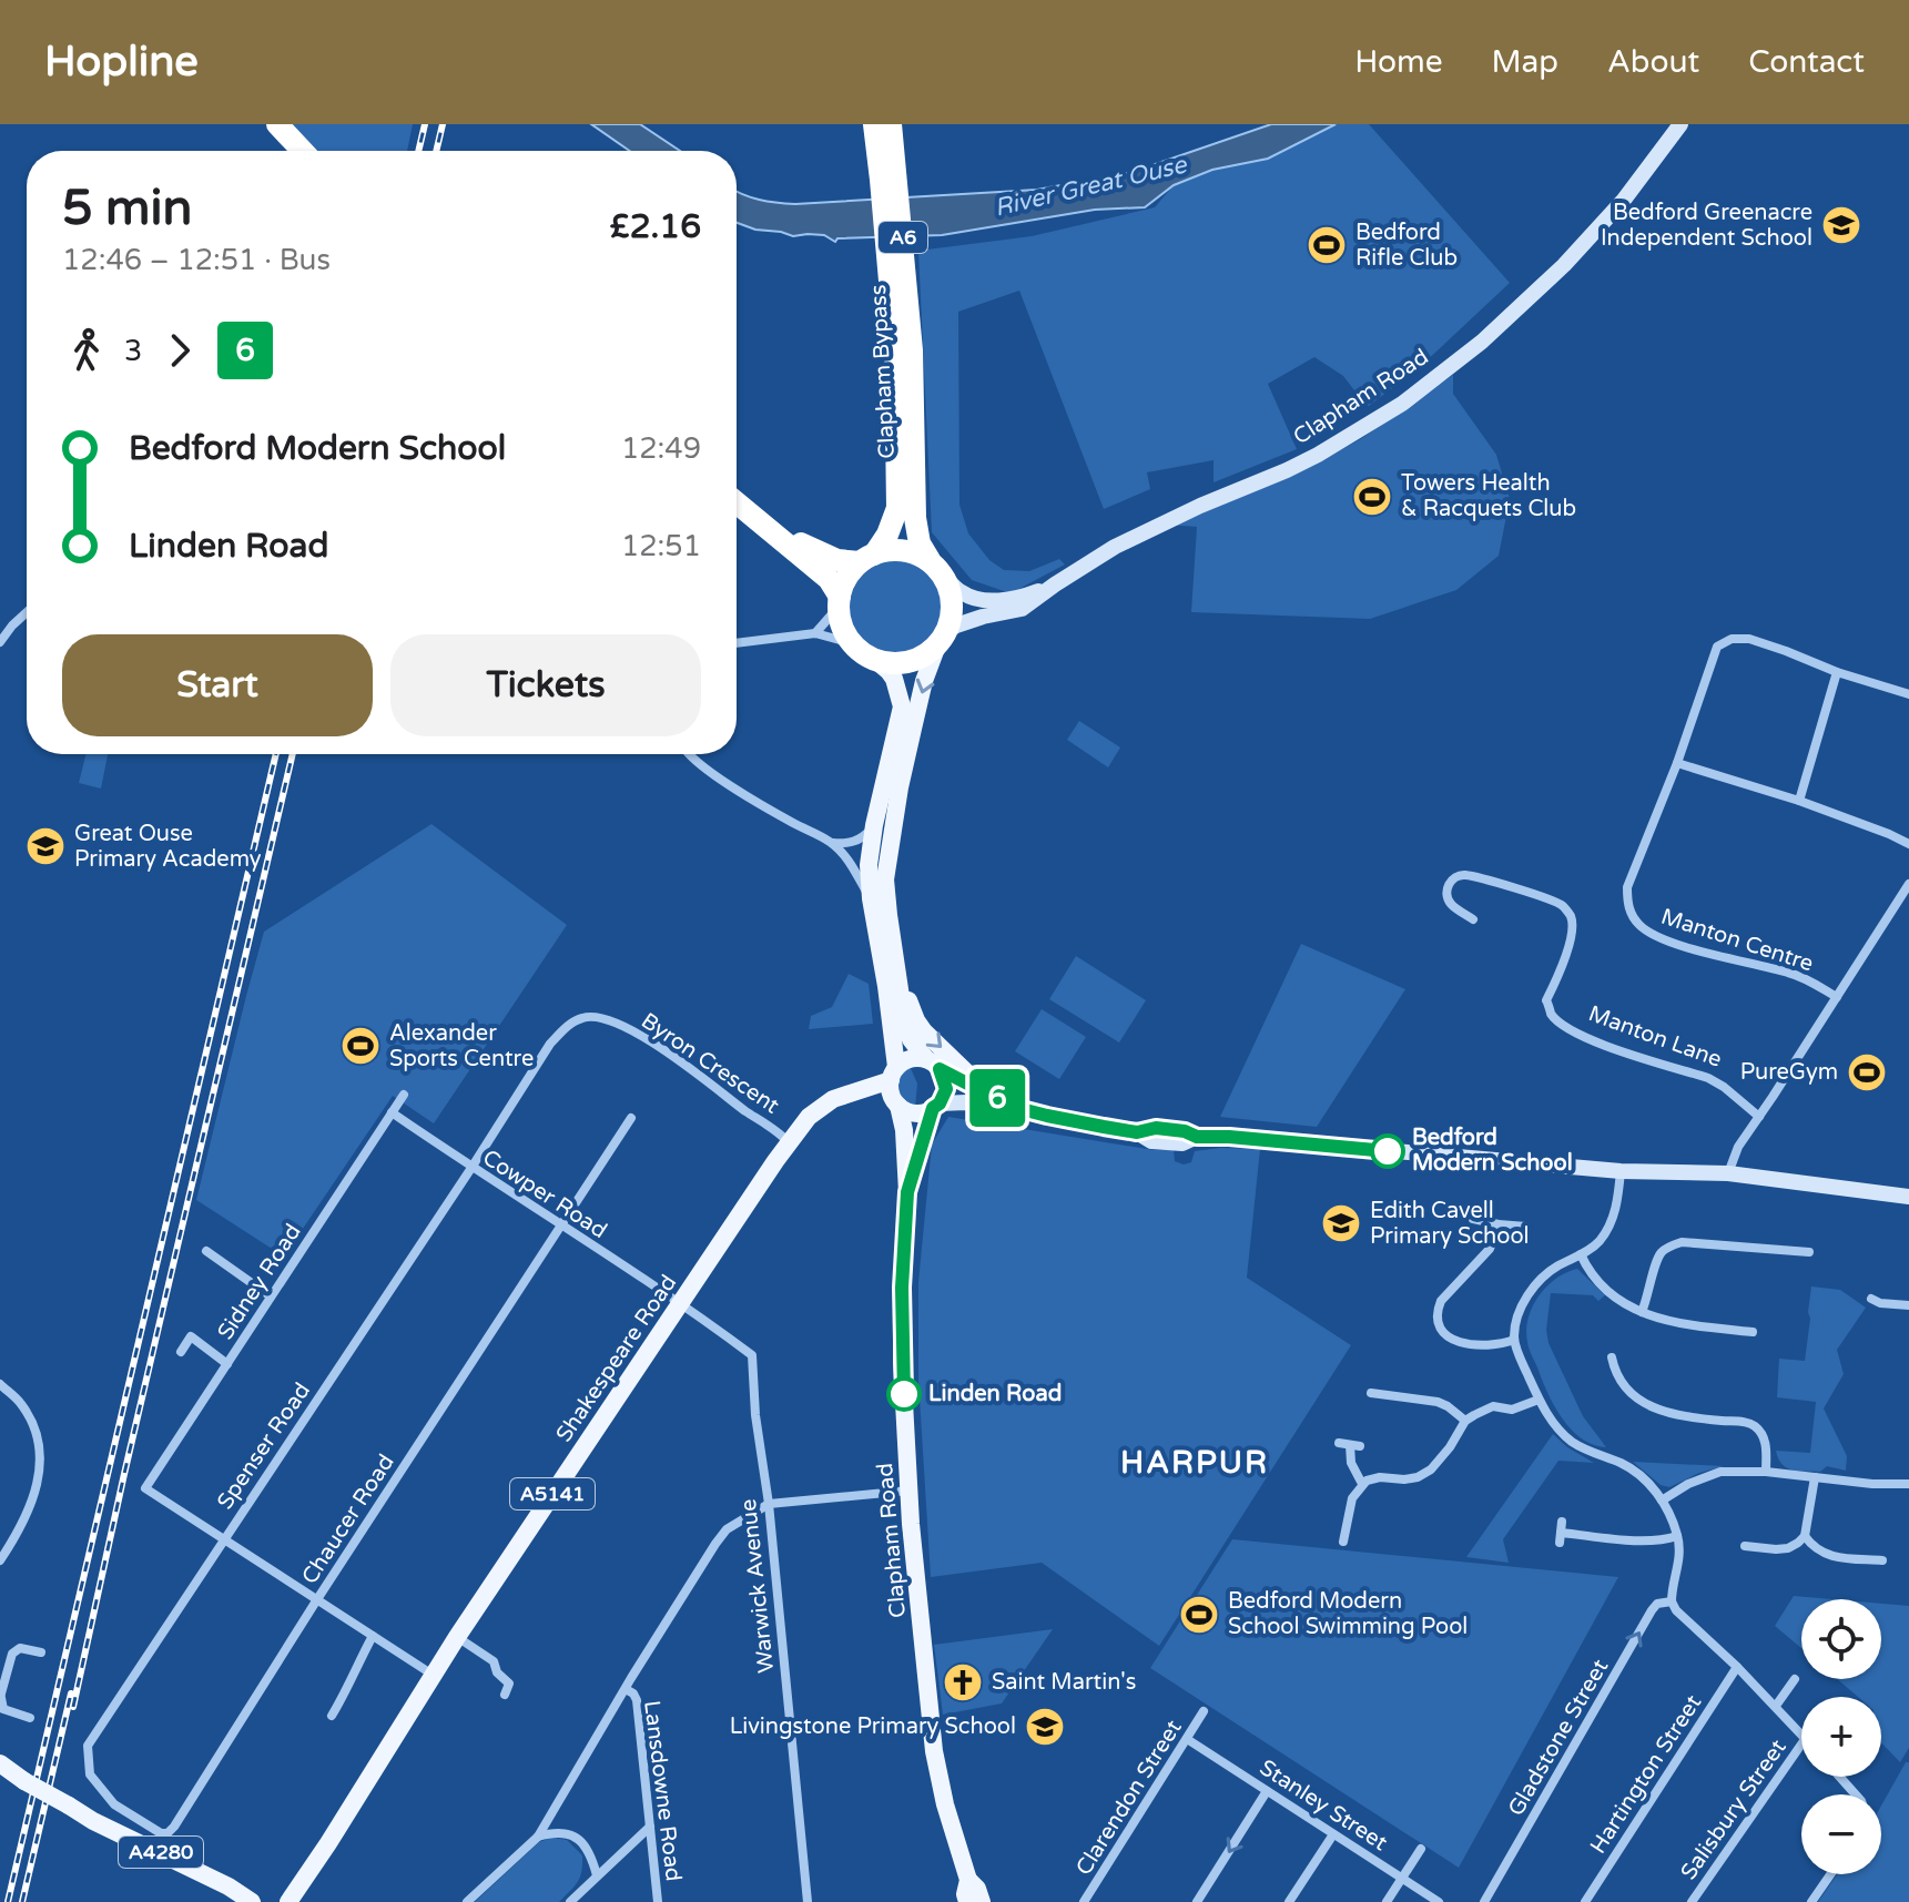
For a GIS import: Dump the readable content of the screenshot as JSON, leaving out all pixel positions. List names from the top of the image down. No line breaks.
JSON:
{"streets":{"highway":["A6","Clapham Bypass"],"main road":["Clapham Road","Shakespeare Road","A5141","A4280"],"street":["Manton Centre","Manton Lane","Byron Crescent","Cowper Road","Sidney Road","Spenser Road","Chaucer Road","Warwick Avenue","Gladstone Street","Hartington Street","Lansdowne Road","Clarendon Street","Stanley Street","Salisbury Street"]},"crossings":[["Clapham Bypass","Clapham Road"],["Clapham Road","Shakespeare Road"],["Byron Crescent","Cowper Road"],["Byron Crescent","Shakespeare Road"],["Byron Crescent","Spenser Road"],["Cowper Road","Sidney Road"],["Cowper Road","Shakespeare Road"],["Cowper Road","Spenser Road"],["Cowper Road","Chaucer Road"],["Cowper Road","Warwick Avenue"],["Sidney Road","Spenser Road"],["Shakespeare Road","Warwick Avenue"],["Spenser Road","Chaucer Road"],["Clarendon Street","Stanley Street"]],"one_way":["Gladstone Street"],"districts":["HARPUR"],"water":["River Great Ouse"],"places":{"school or university":["Bedford Greenacre Independent School","Great Ouse Primary Academy","Edith Cavell Primary School","Livingstone Primary School"],"sports":["Bedford Rifle Club","Towers Health & Racquets Club","Alexander Sports Centre","PureGym","Bedford Modern School Swimming Pool"],"other":["Bedford Modern School","Linden Road"],"church":["Saint Martin's"]},"lines":["bus line 6"],"page":{"header":"Hopline","nav":["Home","Map","About","Contact"],"on_map":"6","heading":["5 min","12:46 – 12:51 · Bus","£2.16"],"legs":["3","6"],"list":[{"name":"Bedford Modern School","value":"12:49"},{"name":"Linden Road","value":"12:51"}],"buttons":["Start","Tickets"],"map_buttons":["+","−"]}}
